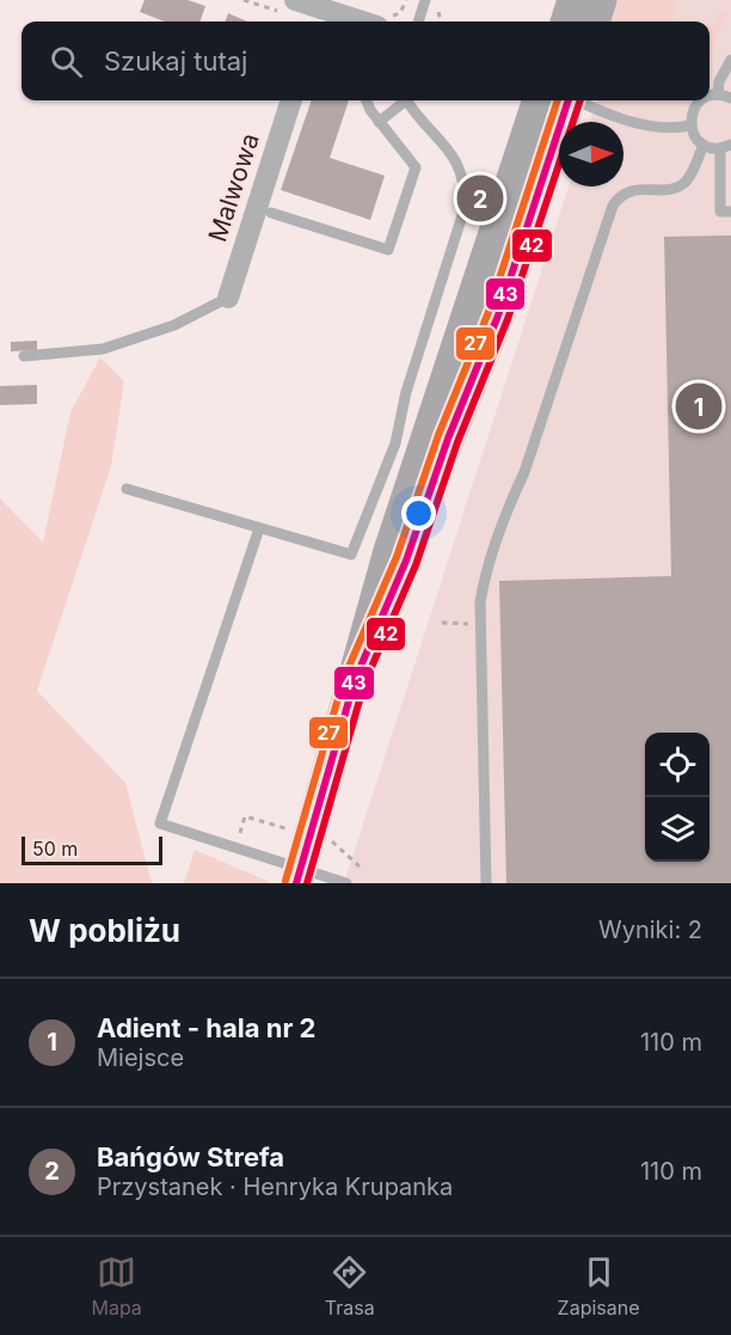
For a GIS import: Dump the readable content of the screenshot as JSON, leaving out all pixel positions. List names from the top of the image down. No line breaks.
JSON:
{"streets":{"street":["Malwowa"]},"lines":["transit line 43","transit line 42","transit line 27"],"scale_bar":"50 m","north":"right","page":{"search":"Szukaj tutaj","pins":["2","1"],"scale":"50 m","heading":["W pobliżu","Wyniki: 2"],"list":[{"mark":"1","name":"Adient - hala nr 2","note":"Miejsce","value":"110 m"},{"mark":"2","name":"Bańgów Strefa","note":"Przystanek · Henryka Krupanka","value":"110 m"}],"nav":["Mapa","Trasa","Zapisane"]}}
